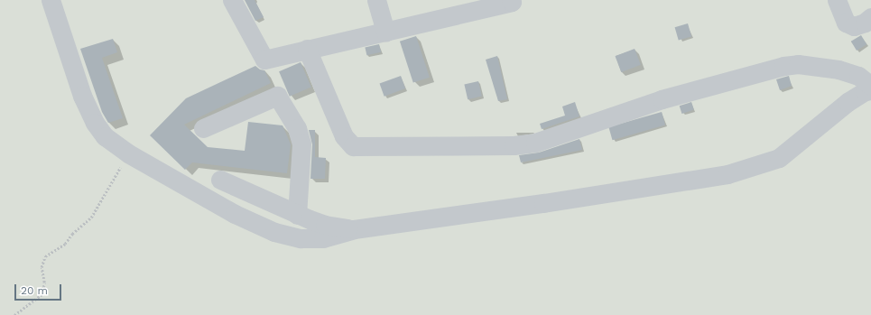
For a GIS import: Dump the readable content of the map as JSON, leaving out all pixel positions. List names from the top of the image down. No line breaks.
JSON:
{"scale_bar":"20 m"}
